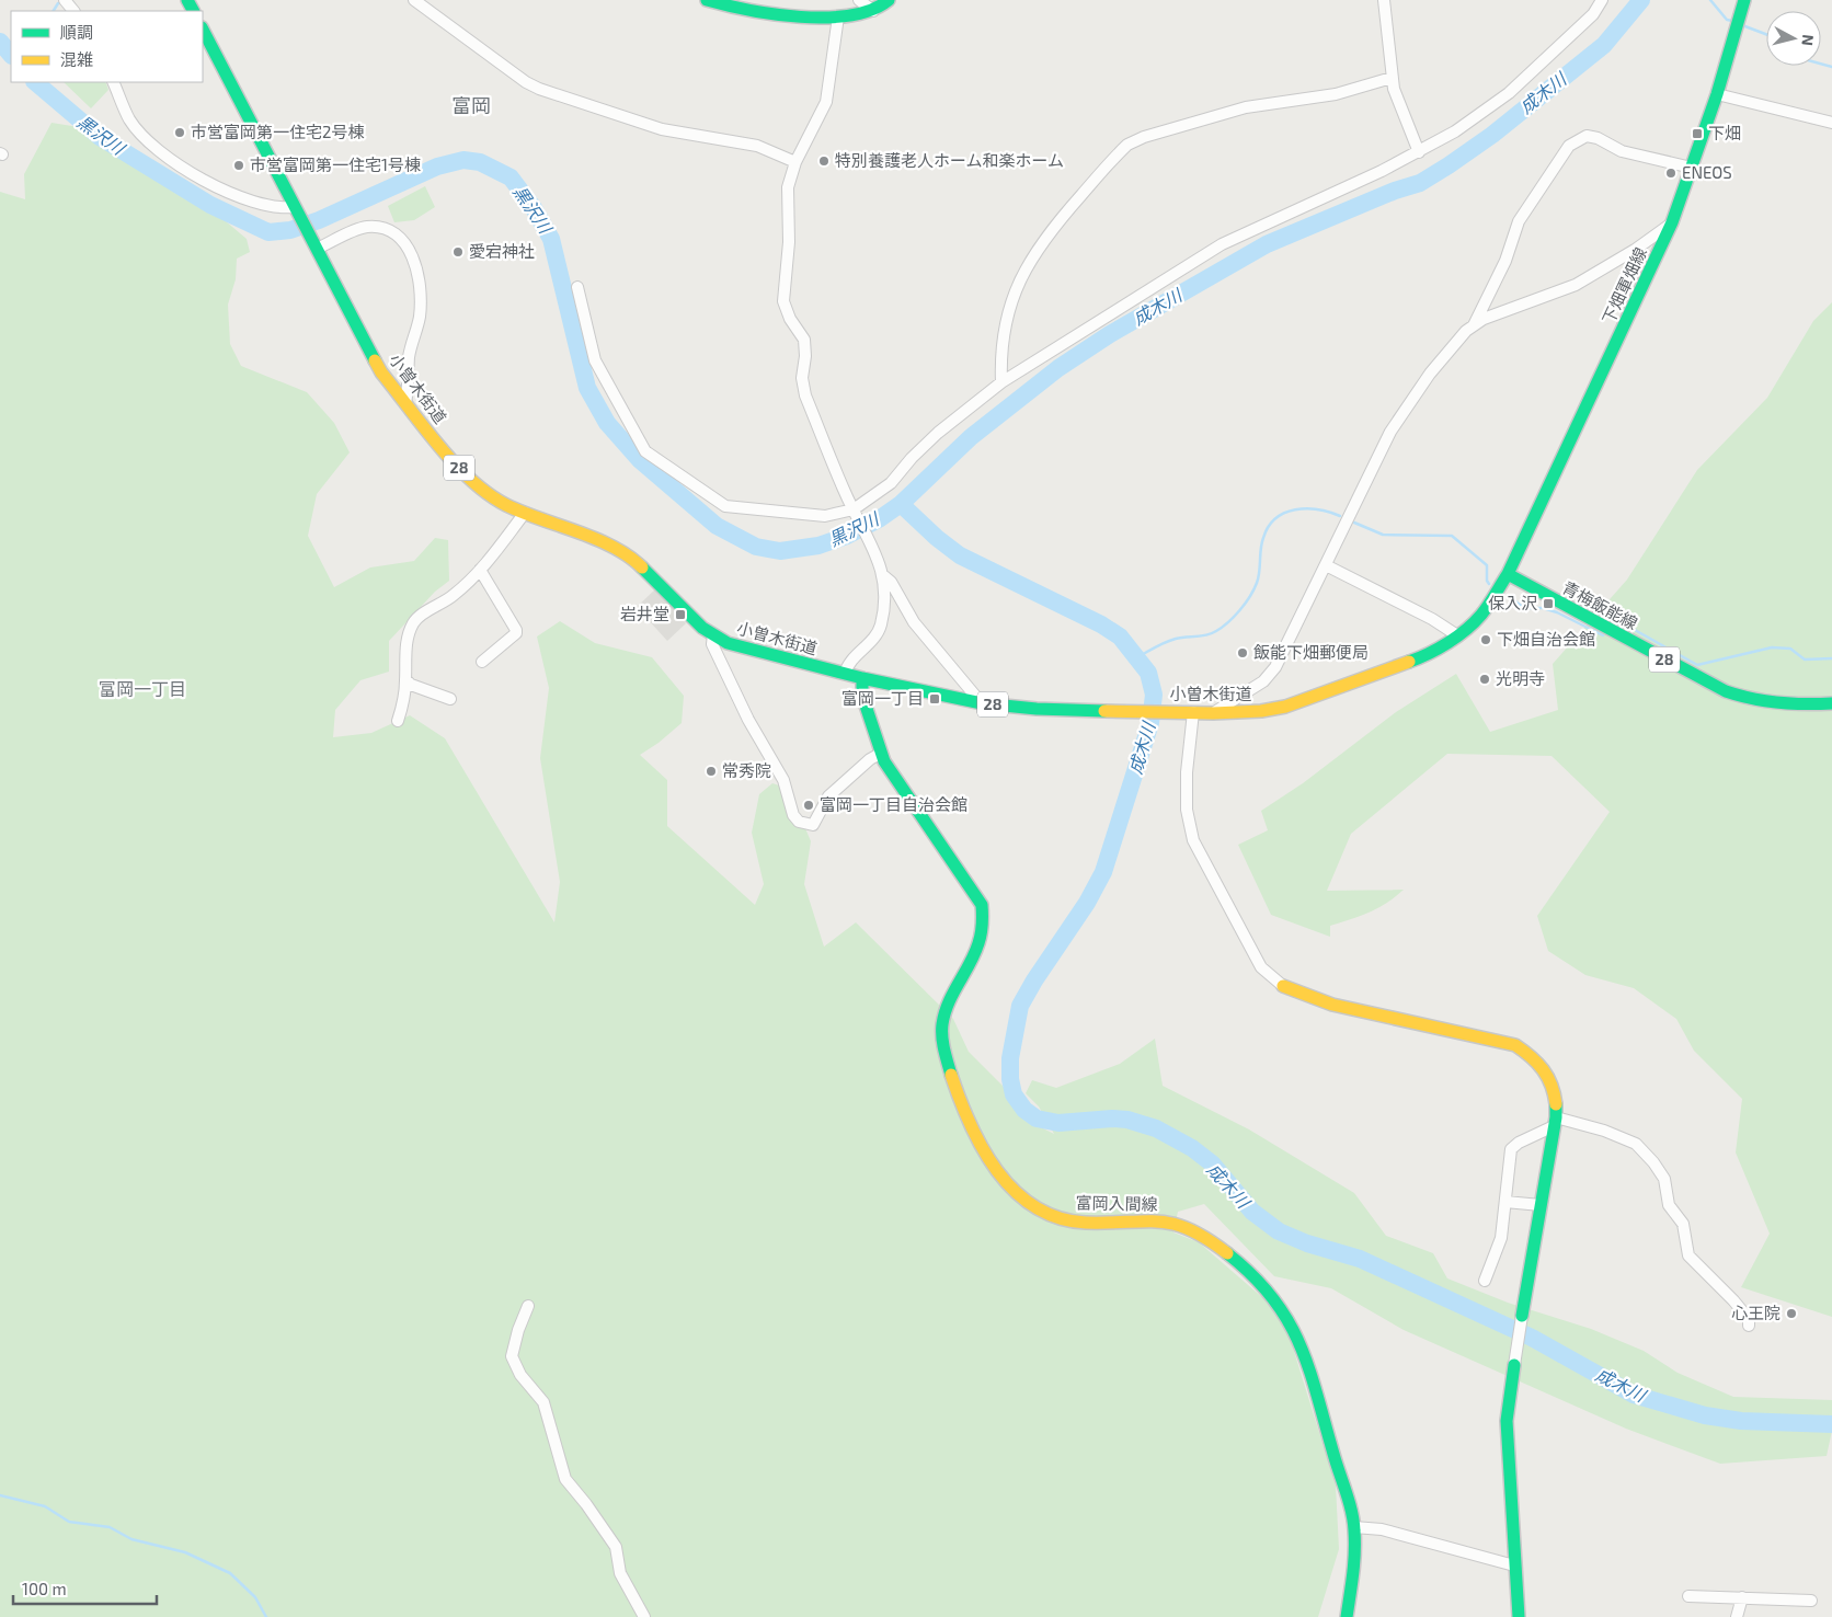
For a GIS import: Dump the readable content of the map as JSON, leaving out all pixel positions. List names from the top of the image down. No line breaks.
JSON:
{"streets":{"main road":["下畑軍畑線","小曽木街道","28","青梅飯能線","富岡入間線"]},"crossings":[["下畑軍畑線","小曽木街道"],["下畑軍畑線","青梅飯能線"],["小曽木街道","青梅飯能線"],["小曽木街道","富岡入間線"]],"districts":["富岡","富岡一丁目"],"water":["成木川","黒沢川"],"places":{"other":["市営富岡第一住宅2号棟","特別養護老人ホーム和楽ホーム","市営富岡第一住宅1号棟","ENEOS","愛宕神社","下畑自治会館","飯能下畑郵便局","光明寺","常秀院","富岡一丁目自治会館","心王院"],"transit":["下畑","保入沢","岩井堂","富岡一丁目"]},"legend":["順調","混雑"],"scale_bar":"100 m","north":"right"}
